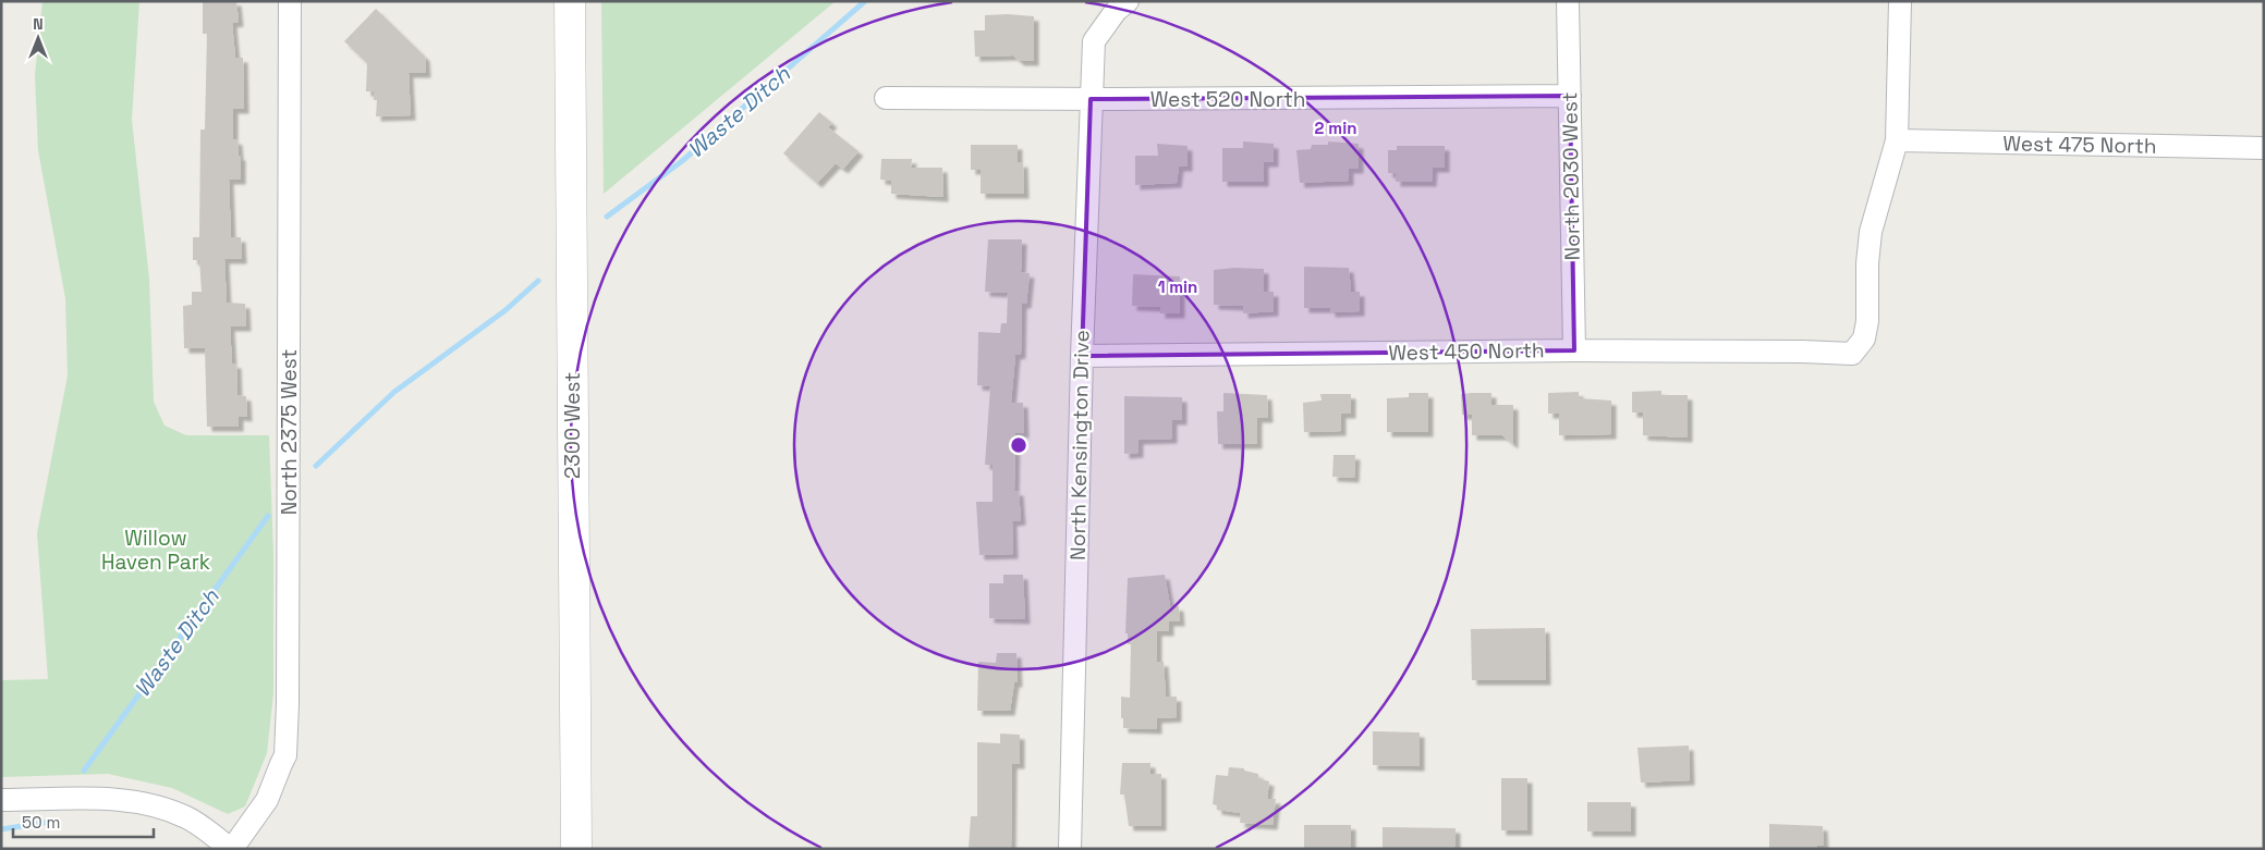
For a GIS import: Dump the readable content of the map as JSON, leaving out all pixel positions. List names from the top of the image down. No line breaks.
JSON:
{"streets":{"main road":["2300 West"],"street":["West 520 North","West 475 North","North 2030 West","West 450 North","North 2375 West","North Kensington Drive"]},"crossings":[["West 520 North","North 2030 West"],["West 520 North","North Kensington Drive"],["West 475 North","West 450 North"],["North 2030 West","West 450 North"],["West 450 North","North Kensington Drive"]],"water":["Waste Ditch"],"parks":["Willow Haven Park"],"scale_bar":"50 m","north":"top","rings":["2 min","1 min"]}
